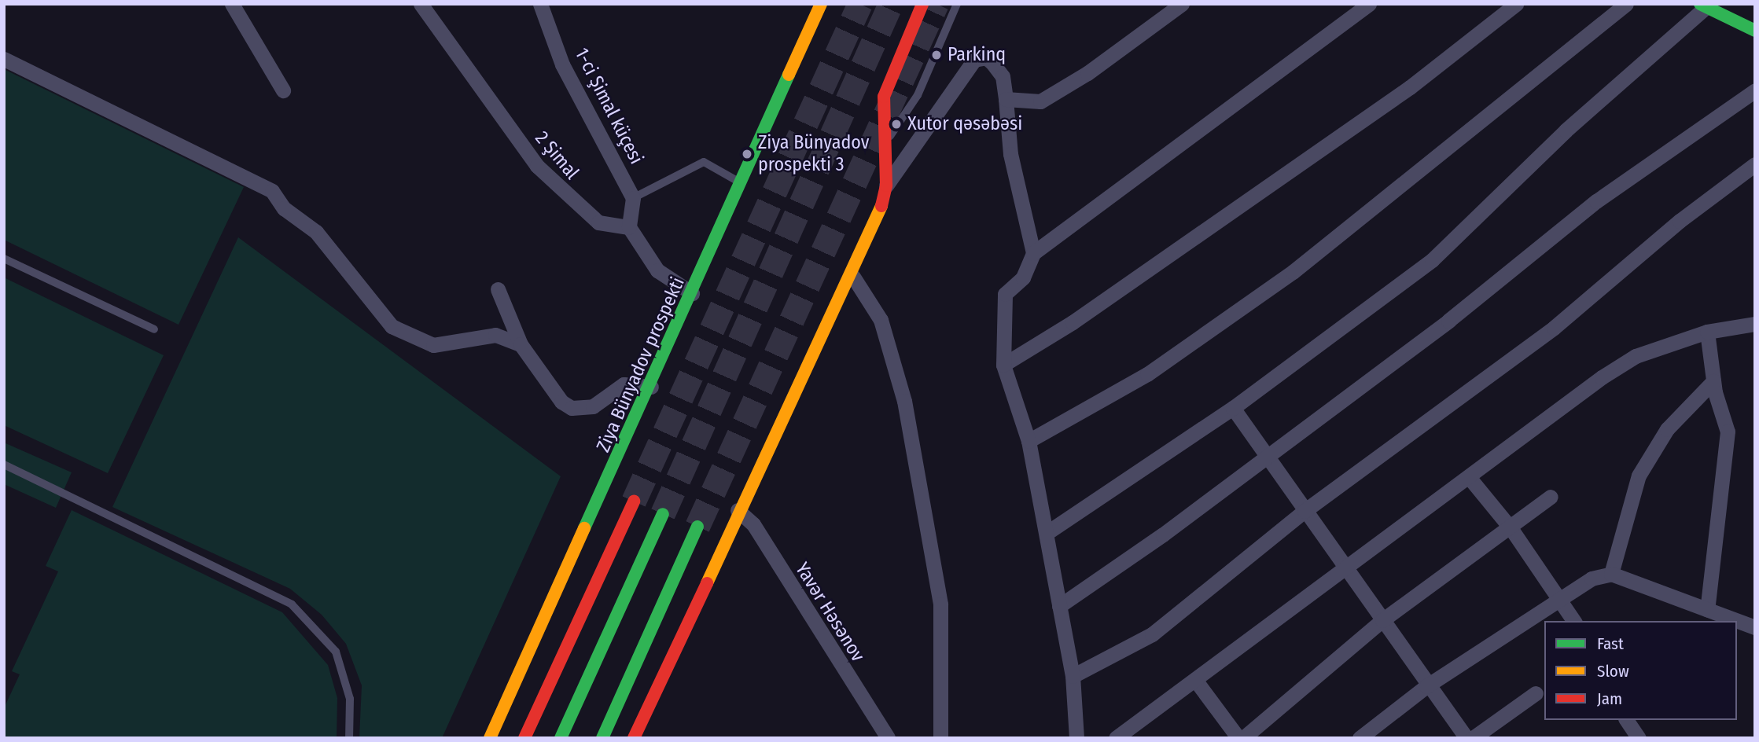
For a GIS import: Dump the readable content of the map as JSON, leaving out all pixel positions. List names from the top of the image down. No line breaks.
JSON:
{"streets":{"main road":["Ziya Bünyadov prospekti"],"street":["1-ci Şimal küçesi","2 Şimal","Yavər Həsənov"]},"places":["Parkinq","Xutor qəsəbəsi","Ziya Bünyadov prospekti 3"],"legend":["Fast","Slow","Jam"]}
